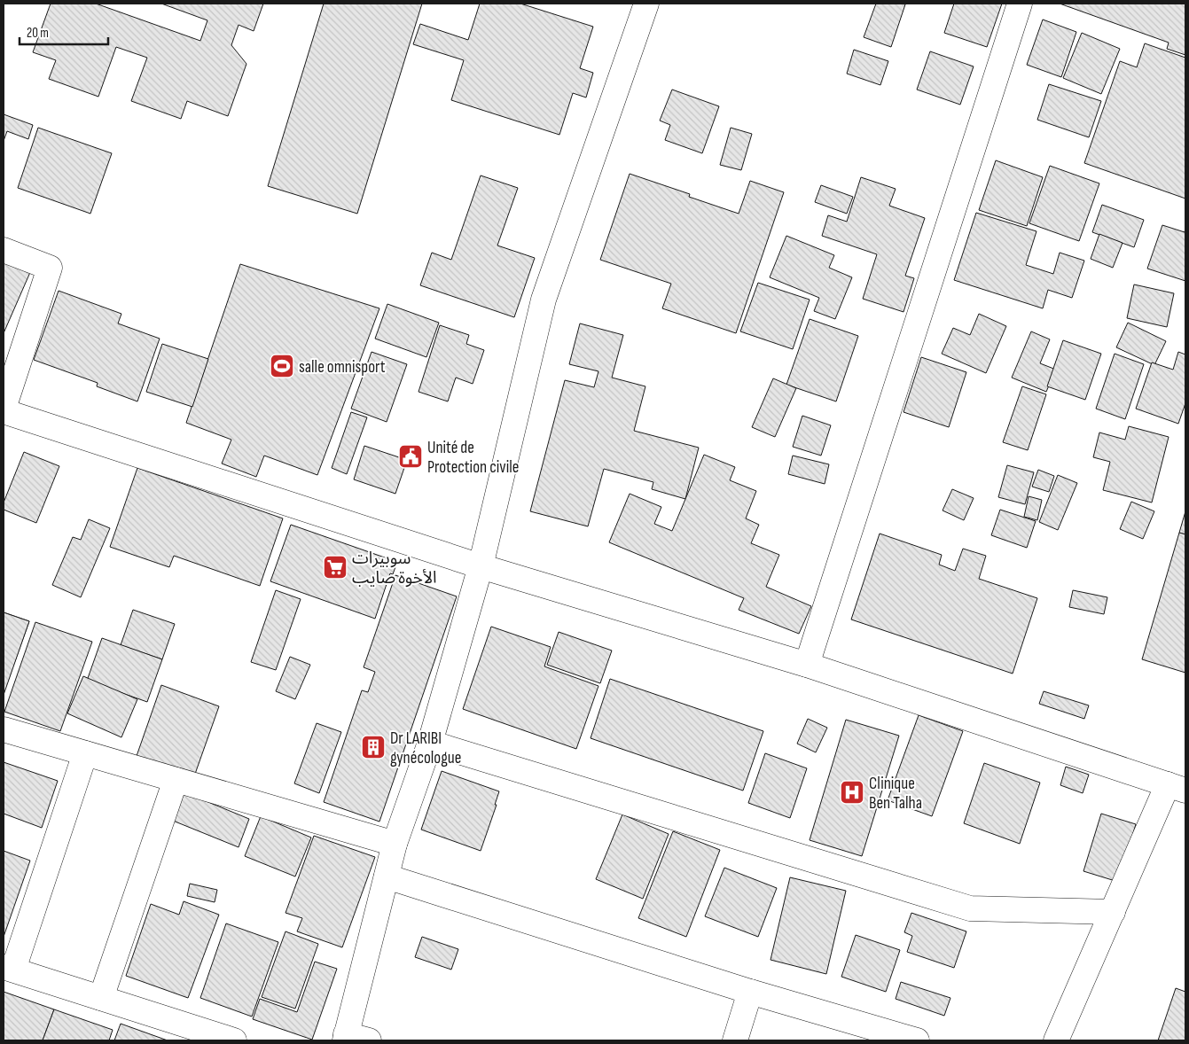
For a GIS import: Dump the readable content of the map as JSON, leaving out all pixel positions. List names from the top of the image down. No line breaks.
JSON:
{"places":{"sports":["salle omnisport"],"public building":["Unité de Protection civile"],"supermarket":["سوبيرات الأخوة صايب"],"building":["Dr LARIBI gynécologue"],"hospital":["Clinique Ben Talha"]},"scale_bar":"20 m"}
